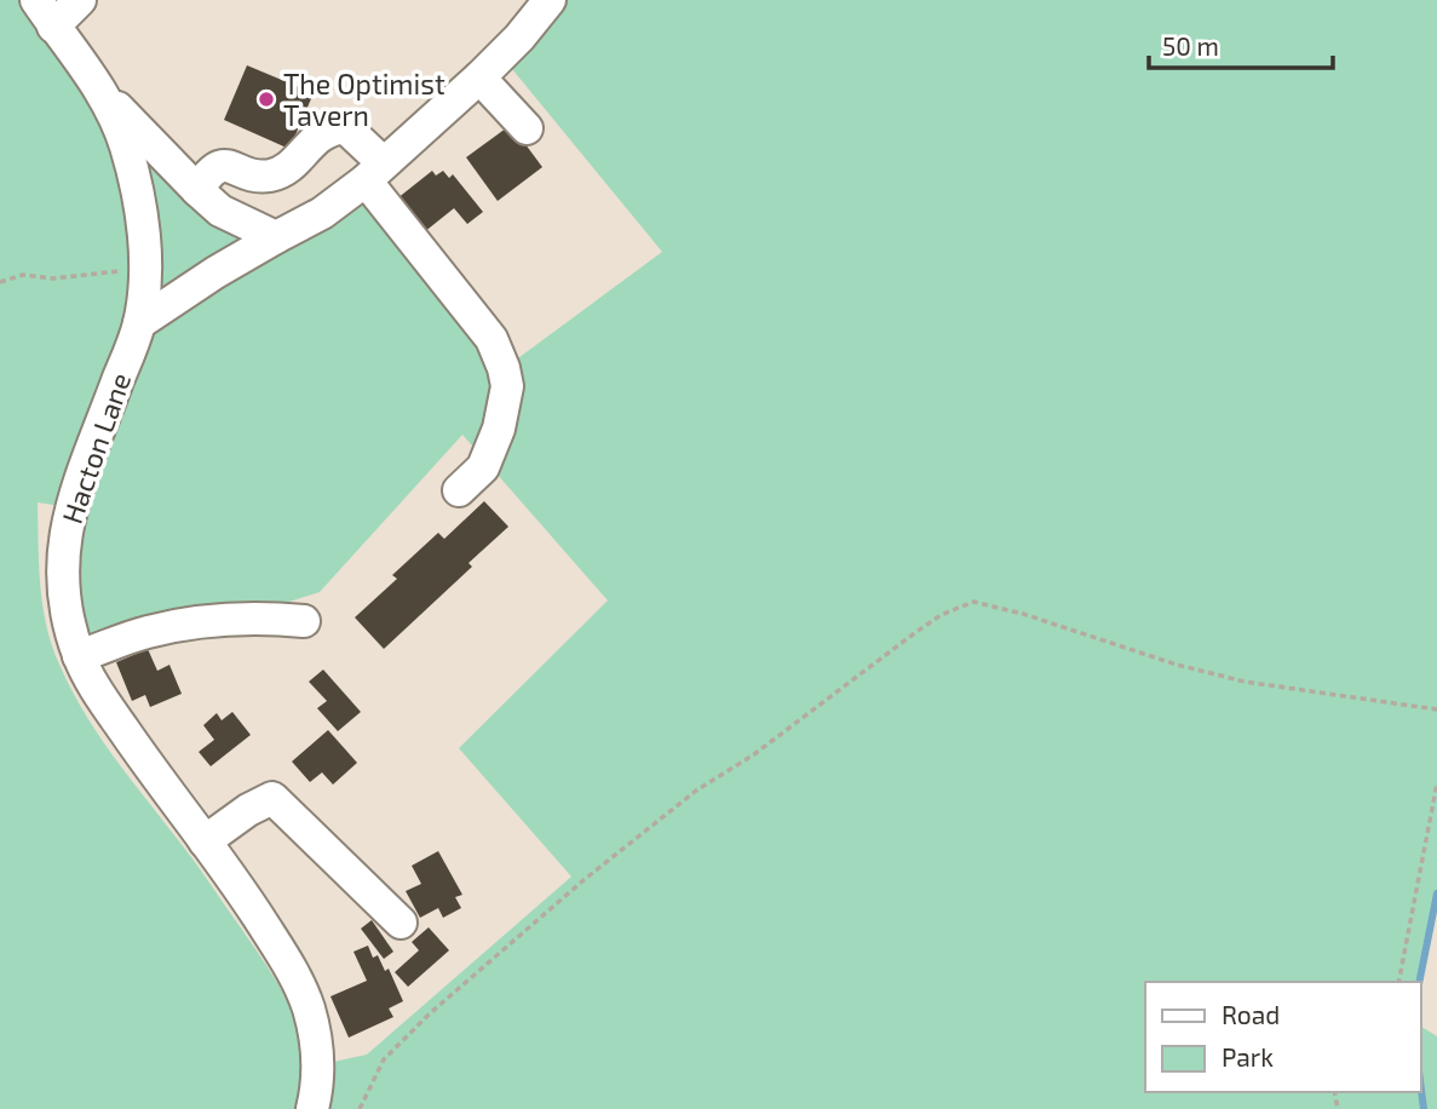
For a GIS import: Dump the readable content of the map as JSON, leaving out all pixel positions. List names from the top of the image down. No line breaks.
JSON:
{"streets":{"street":["Hacton Lane"]},"places":["The Optimist Tavern"],"legend":["Road","Park"],"scale_bar":"50 m"}
